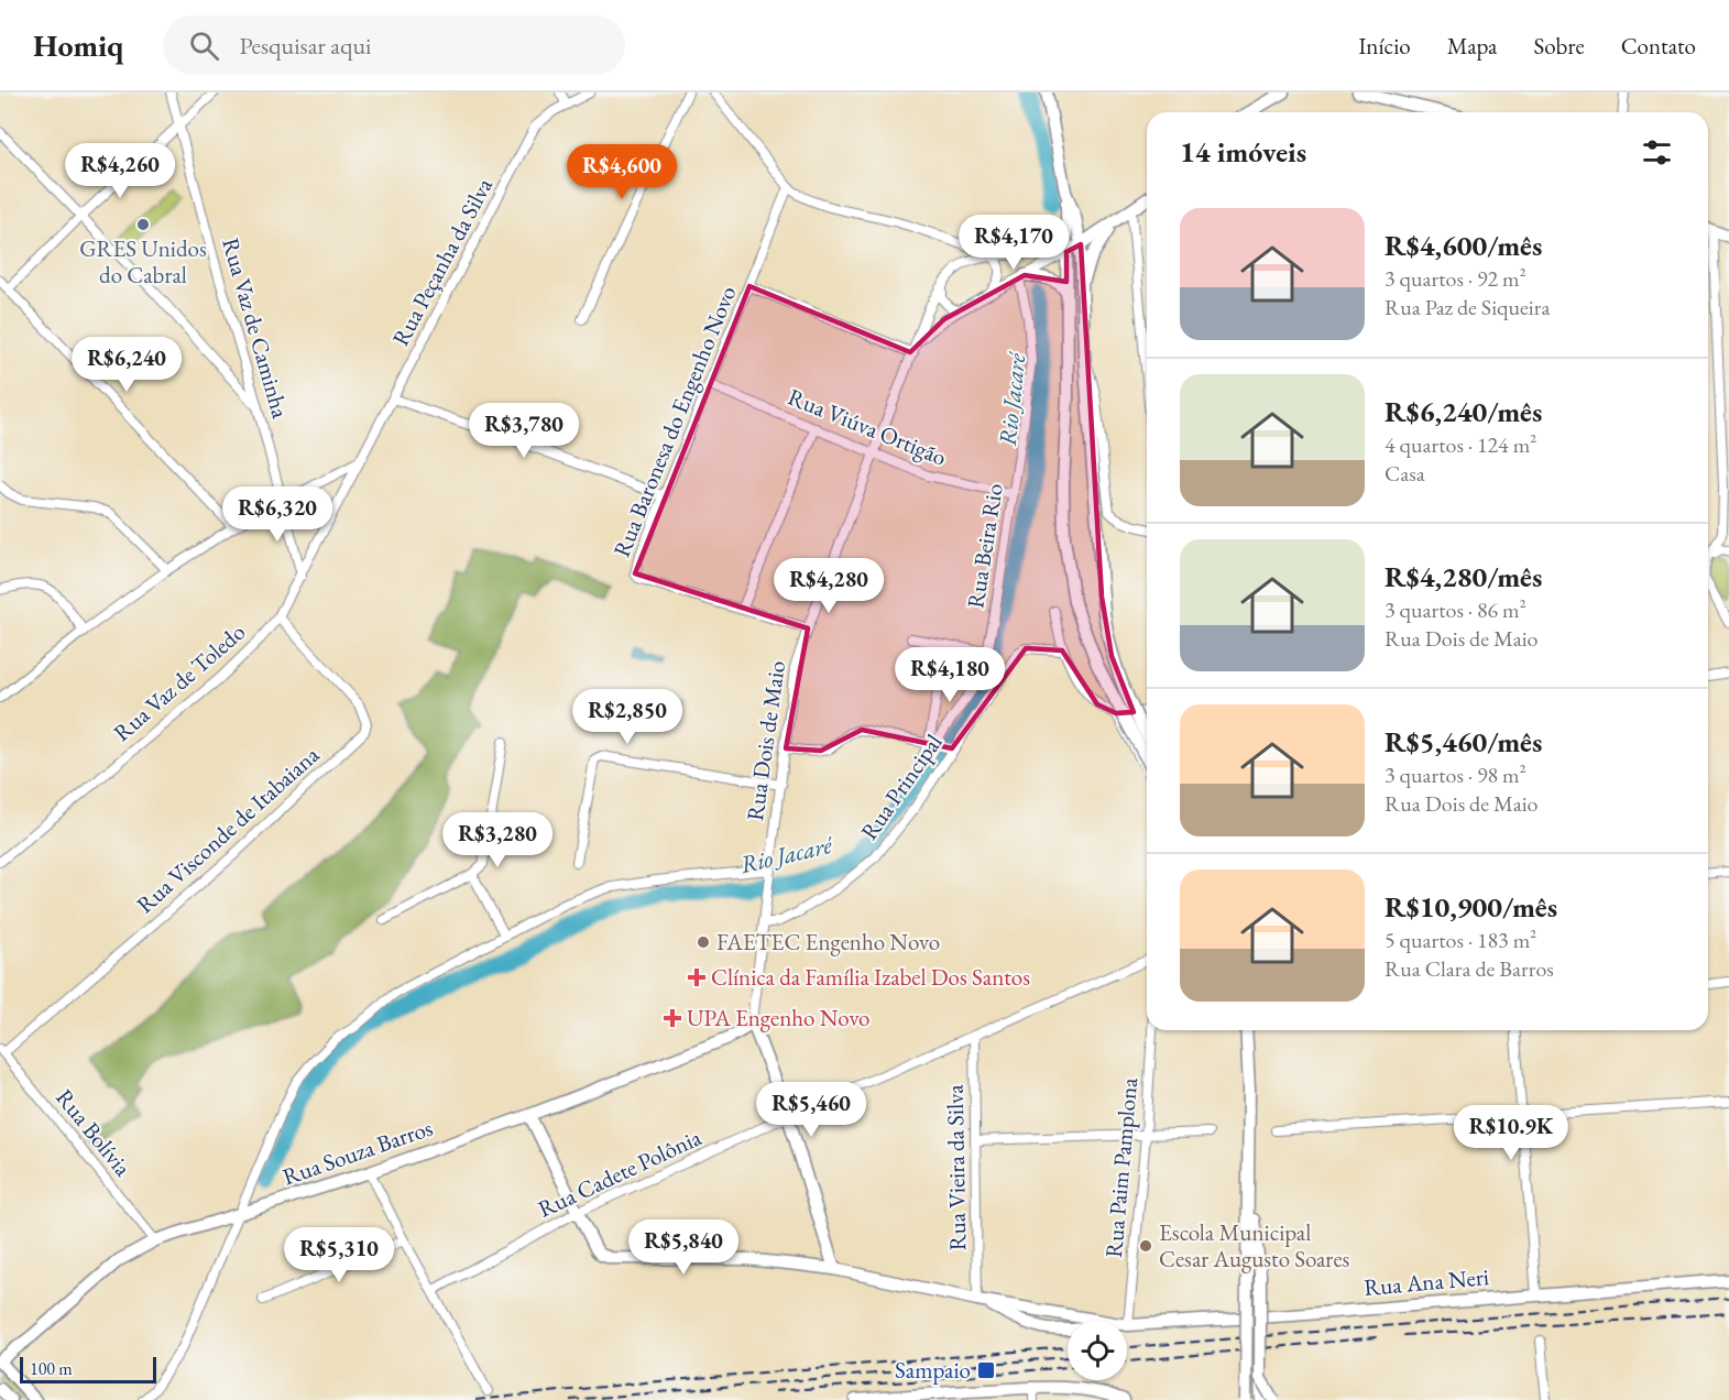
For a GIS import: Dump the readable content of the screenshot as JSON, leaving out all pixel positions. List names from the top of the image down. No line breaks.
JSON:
{"streets":{"main road":["Rua Dois de Maio","Rua Souza Barros","Rua Ana Neri"],"street":["Rua Peçanha da Silva","Rua Vaz de Caminha","Rua Baronesa do Engenho Novo","Rua Viúva Ortigão","Rua Beira Rio","Rua Vaz de Toledo","Rua Principal","Rua Visconde de Itabaiana","Rua Bolívia","Rua Vieira da Silva","Rua Paim Pamplona","Rua Cadete Polônia"]},"crossings":[["Rua Peçanha da Silva","Rua Vaz de Toledo"],["Rua Vaz de Caminha","Rua Vaz de Toledo"],["Rua Baronesa do Engenho Novo","Rua Viúva Ortigão"],["Rua Baronesa do Engenho Novo","Rua Dois de Maio"],["Rua Viúva Ortigão","Rua Beira Rio"],["Rua Viúva Ortigão","Rua Dois de Maio"],["Rua Vaz de Toledo","Rua Visconde de Itabaiana"],["Rua Dois de Maio","Rua Principal"],["Rua Dois de Maio","Rua Souza Barros"],["Rua Dois de Maio","Rua Cadete Polônia"],["Rua Dois de Maio","Rua Ana Neri"],["Rua Visconde de Itabaiana","Rua Bolívia"],["Rua Bolívia","Rua Souza Barros"],["Rua Souza Barros","Rua Ana Neri"],["Rua Vieira da Silva","Rua Cadete Polônia"],["Rua Vieira da Silva","Rua Ana Neri"],["Rua Cadete Polônia","Rua Ana Neri"]],"water":["Rio Jacaré"],"places":{"other":["GRES Unidos do Cabral","FAETEC Engenho Novo","Escola Municipal Cesar Augusto Soares"],"health":["Clínica da Família Izabel Dos Santos","UPA Engenho Novo"],"transit":["Sampaio"]},"scale_bar":"100 m","page":{"header":"Homiq","search":"Pesquisar aqui","nav":["Início","Mapa","Sobre","Contato"],"heading":"14 imóveis","price":["R$4,260","R$4,600","R$4,170","R$6,240","R$3,780","R$6,320","R$4,280","R$4,180","R$2,850","R$3,280","R$5,460","R$10.9K","R$5,840","R$5,310"],"list":[{"name":"R$4,600/mês","note":"3 quartos · 92 m² · Rua Paz de Siqueira"},{"name":"R$6,240/mês","note":"4 quartos · 124 m² · Casa"},{"name":"R$4,280/mês","note":"3 quartos · 86 m² · Rua Dois de Maio"},{"name":"R$5,460/mês","note":"3 quartos · 98 m² · Rua Dois de Maio"},{"name":"R$10,900/mês","note":"5 quartos · 183 m² · Rua Clara de Barros"}],"scale":"100 m"}}
